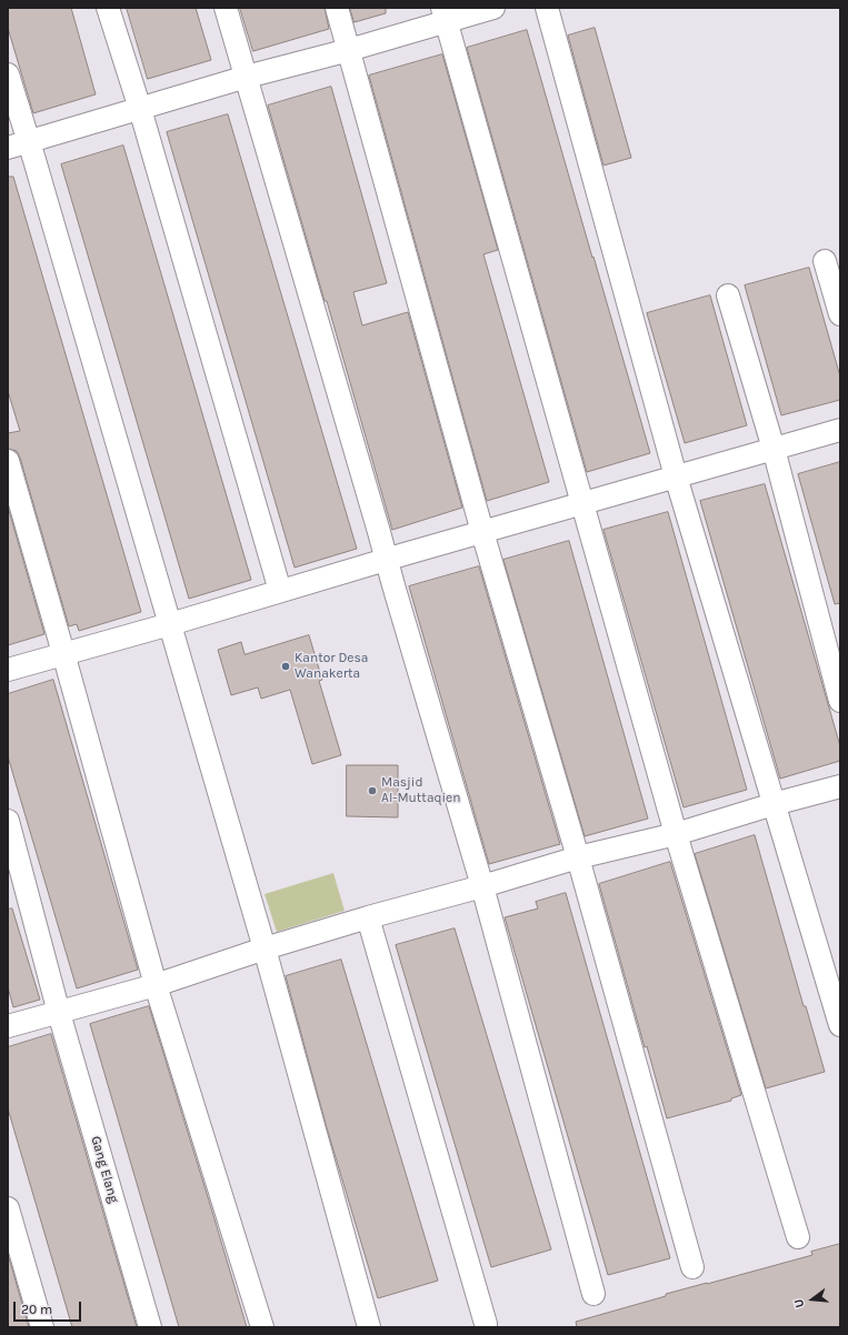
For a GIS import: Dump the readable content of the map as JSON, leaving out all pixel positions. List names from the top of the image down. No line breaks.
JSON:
{"streets":{"street":["Gang Elang"]},"places":["Kantor Desa Wanakerta","Masjid Al-Muttaqien"],"scale_bar":"20 m","north":"left"}
